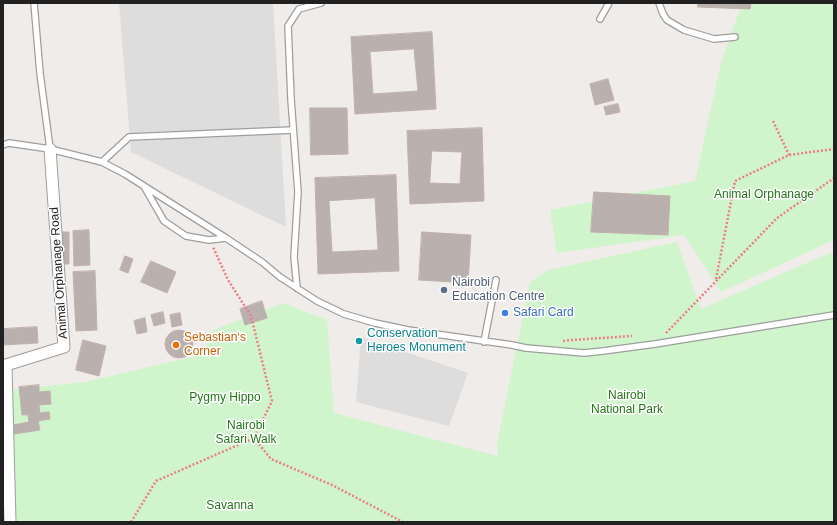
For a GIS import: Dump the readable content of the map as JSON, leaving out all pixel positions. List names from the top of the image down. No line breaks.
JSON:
{"streets":{"street":["Animal Orphanage Road"]},"parks":["Animal Orphanage","Nairobi National Park","Pygmy Hippo","Nairobi Safari Walk","Savanna"],"places":["Nairobi Education Centre","Safari Card","Conservation Heroes Monument","Sebastian‘s Corner"]}
